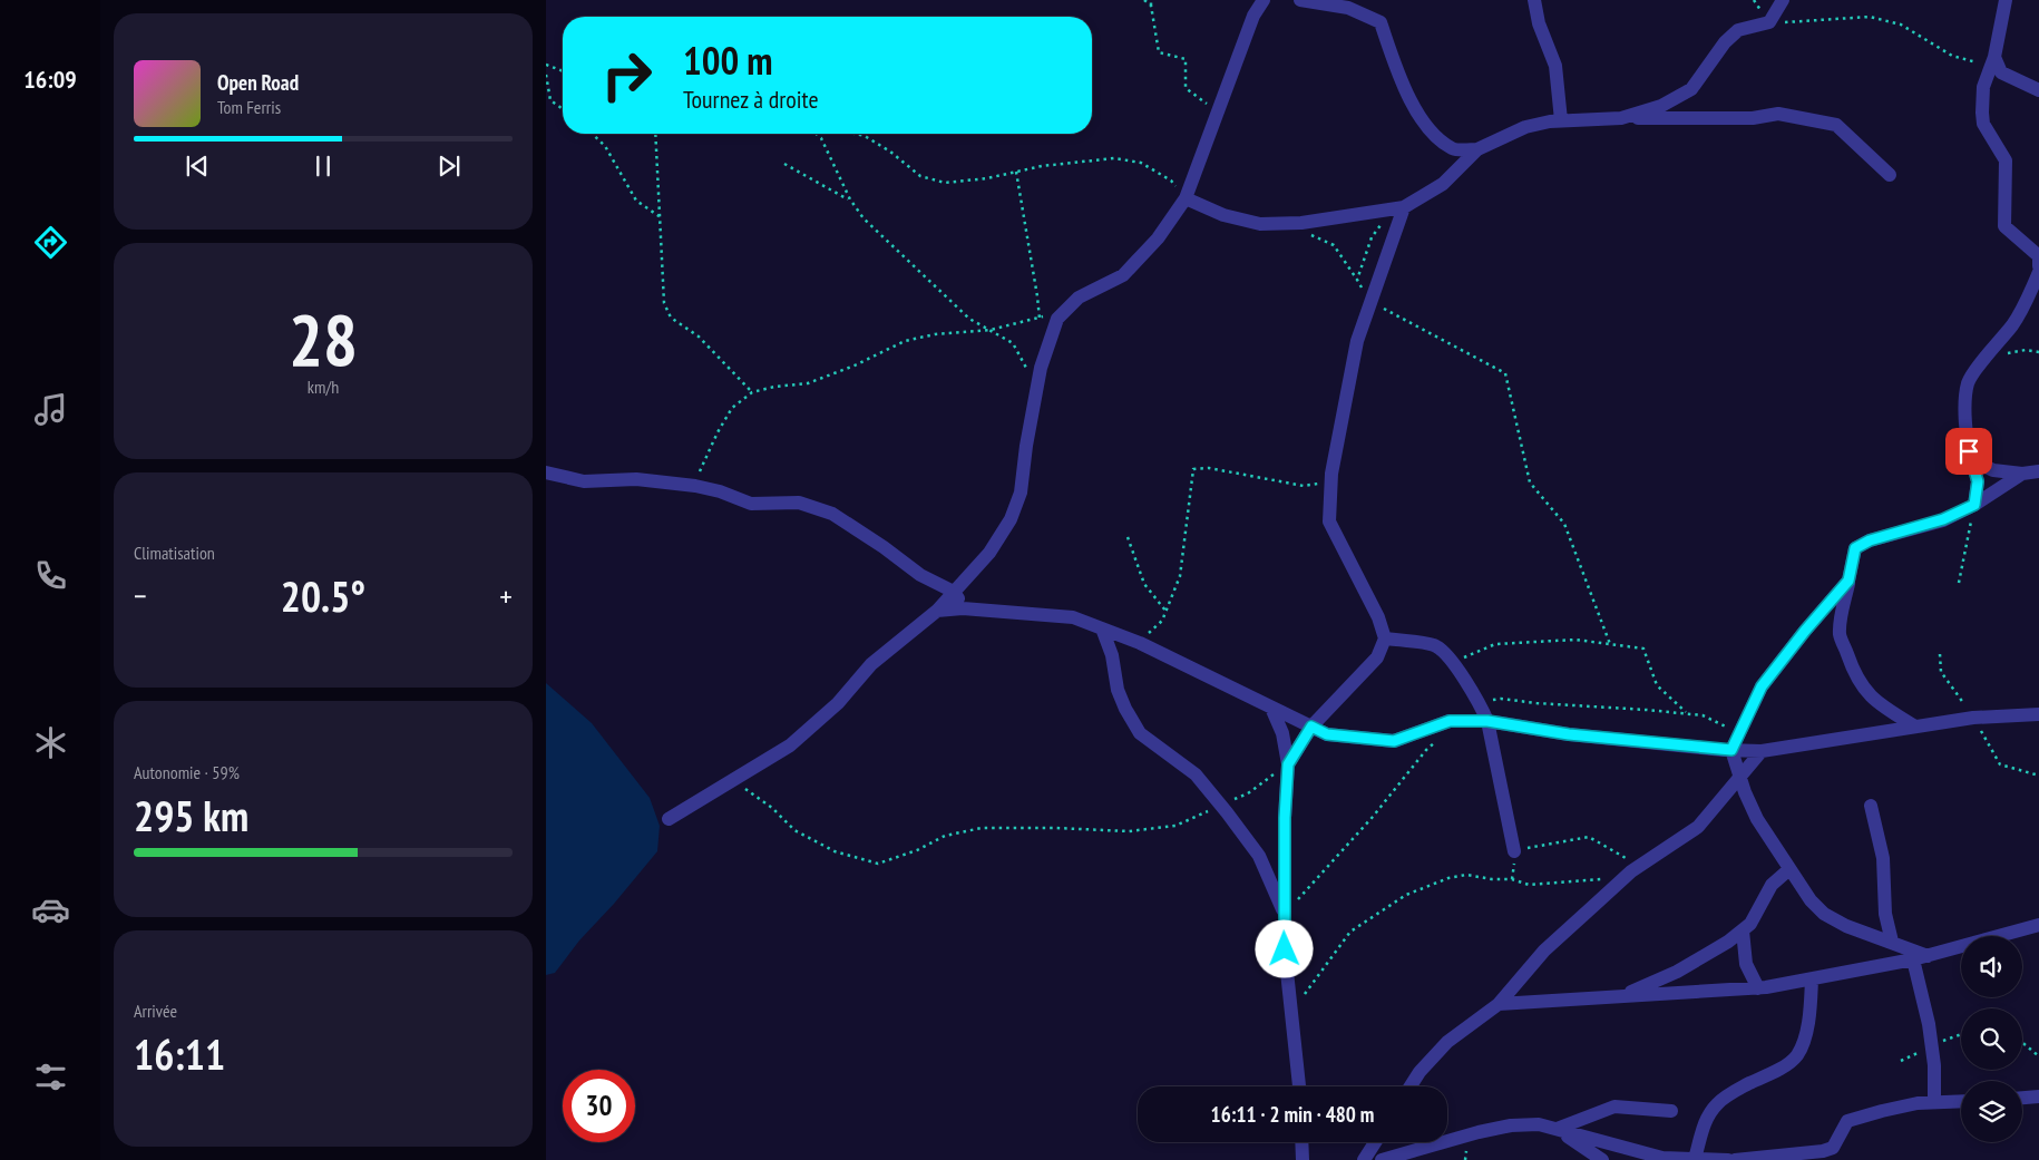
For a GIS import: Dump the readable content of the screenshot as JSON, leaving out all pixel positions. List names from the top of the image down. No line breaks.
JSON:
{"page":{"tabs":"16:09","turn":["100 m","Tournez à droite"],"song":["Open Road","Tom Ferris"],"tile":[["28","km/h"],"Climatisation",["Autonomie · 59%","295 km"],["Arrivée","16:11"]],"heat":["−","20.5°","+"],"limit":"30","trip":"16:11 · 2 min · 480 m"}}
